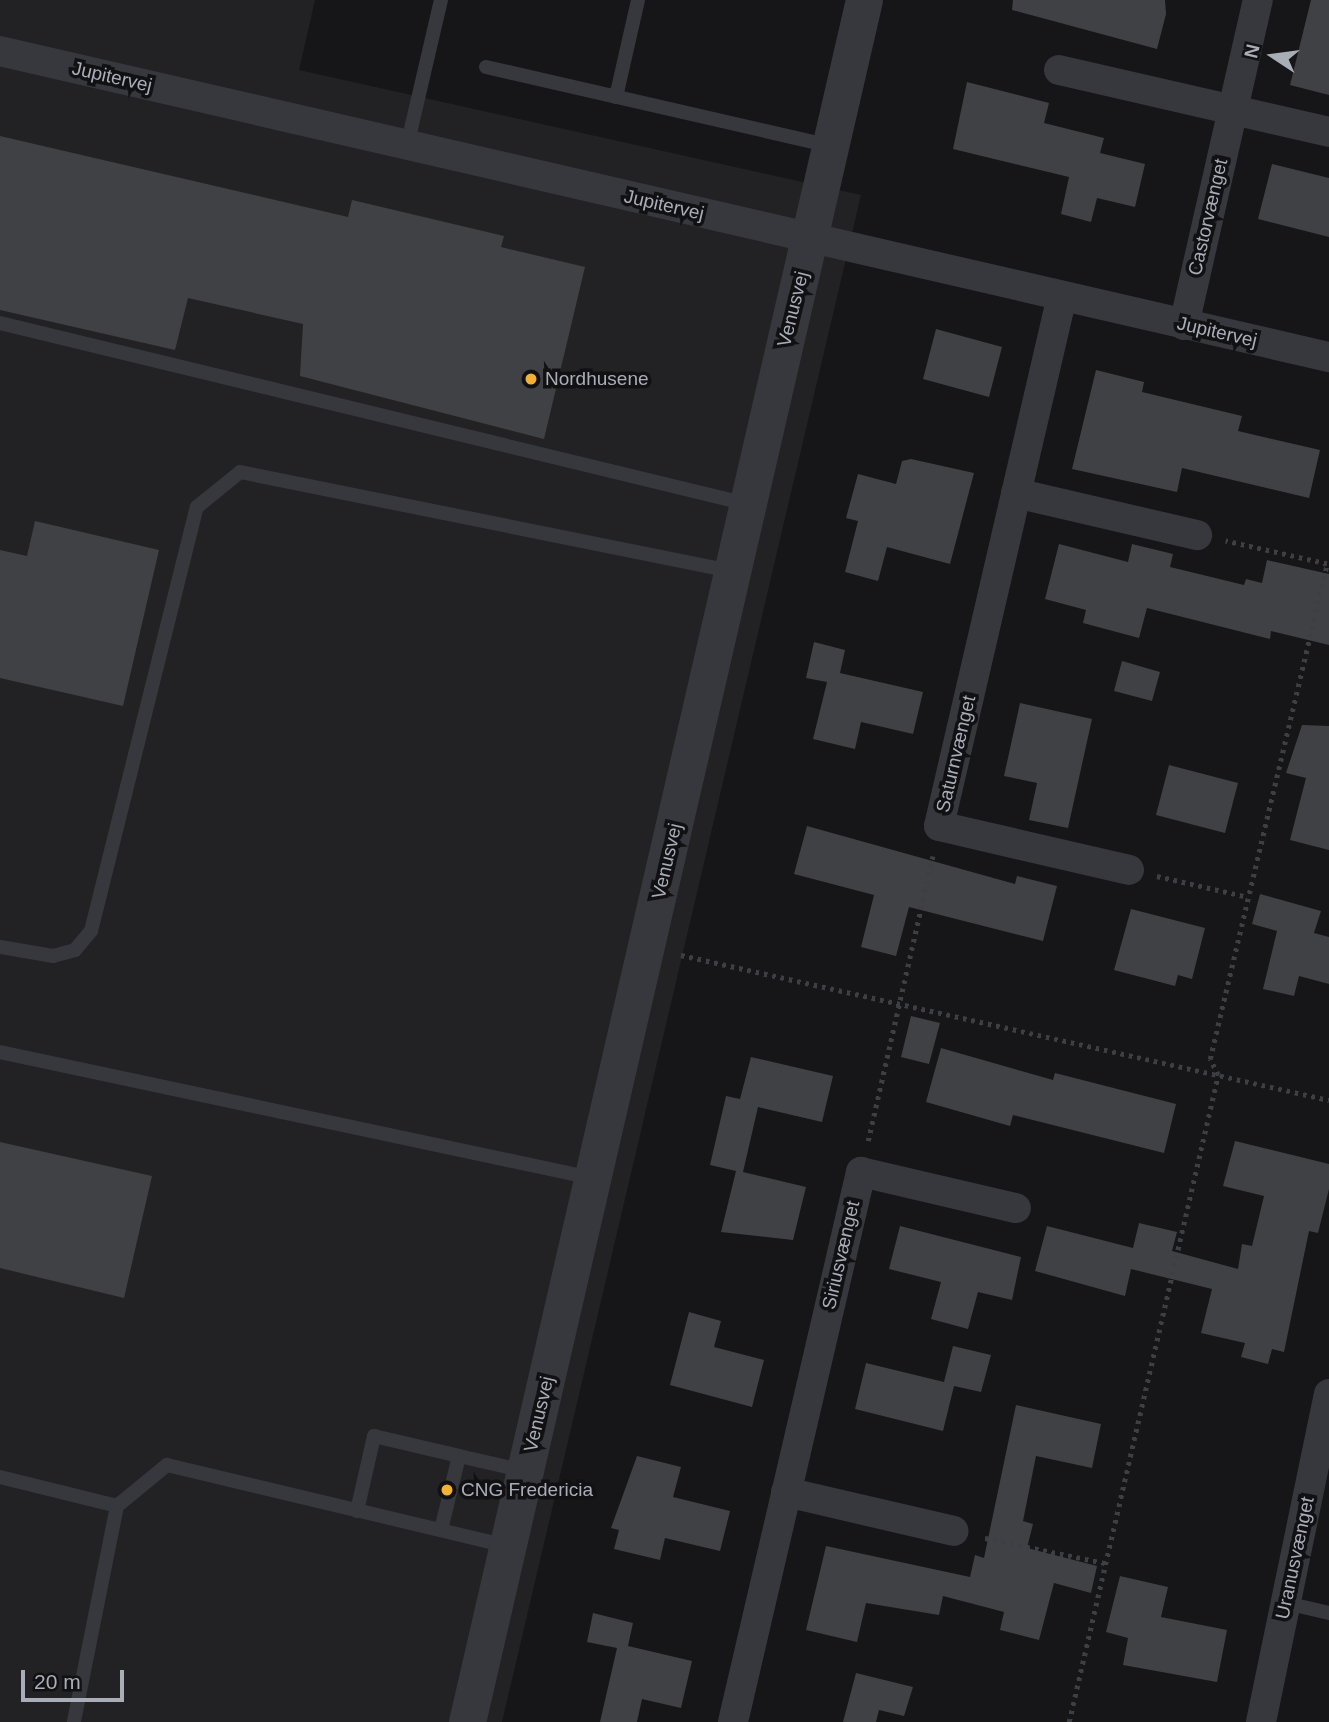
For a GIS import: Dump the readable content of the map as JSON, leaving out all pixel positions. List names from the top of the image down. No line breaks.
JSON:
{"streets":{"street":["Jupitervej","Castorvænget","Venusvej","Saturnvænget","Siriusvænget","Uranusvænget"]},"crossings":[["Jupitervej","Castorvænget"],["Jupitervej","Venusvej"],["Jupitervej","Saturnvænget"]],"places":["Nordhusene","CNG Fredericia"],"scale_bar":"20 m","north":"left"}
